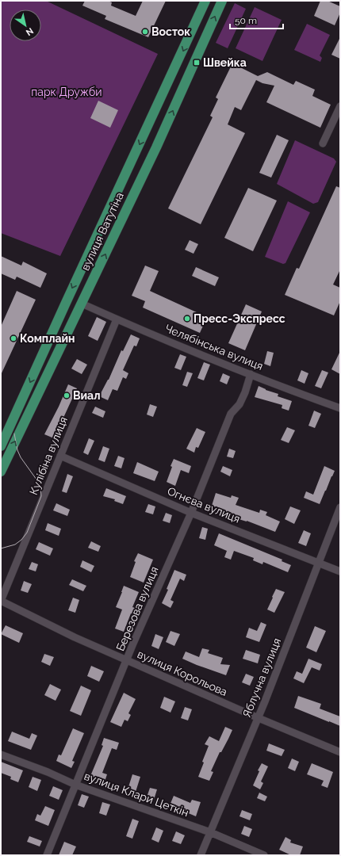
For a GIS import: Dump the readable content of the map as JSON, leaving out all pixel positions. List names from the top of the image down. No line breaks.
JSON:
{"streets":{"main road":["вулиця Ватутіна"],"street":["Челябінська вулиця","Кулібіна вулиця","Огнєва вулиця","Березова вулиця","вулиця Корольова","Яблучна вулиця","вулиця Клари Цеткін"]},"crossings":[["вулиця Ватутіна","Челябінська вулиця"],["Челябінська вулиця","Кулібіна вулиця"],["Челябінська вулиця","Березова вулиця"],["Кулібіна вулиця","Огнєва вулиця"],["Кулібіна вулиця","вулиця Корольова"],["Огнєва вулиця","Березова вулиця"],["Огнєва вулиця","Яблучна вулиця"],["Березова вулиця","вулиця Корольова"],["Березова вулиця","вулиця Клари Цеткін"],["вулиця Корольова","Яблучна вулиця"],["Яблучна вулиця","вулиця Клари Цеткін"]],"parks":["парк Дружби"],"places":{"other":["Восток","Пресс-Экспресс","Комплайн","Виал"],"transit":["Швейка"]},"scale_bar":"50 m","north":"bottom right"}
